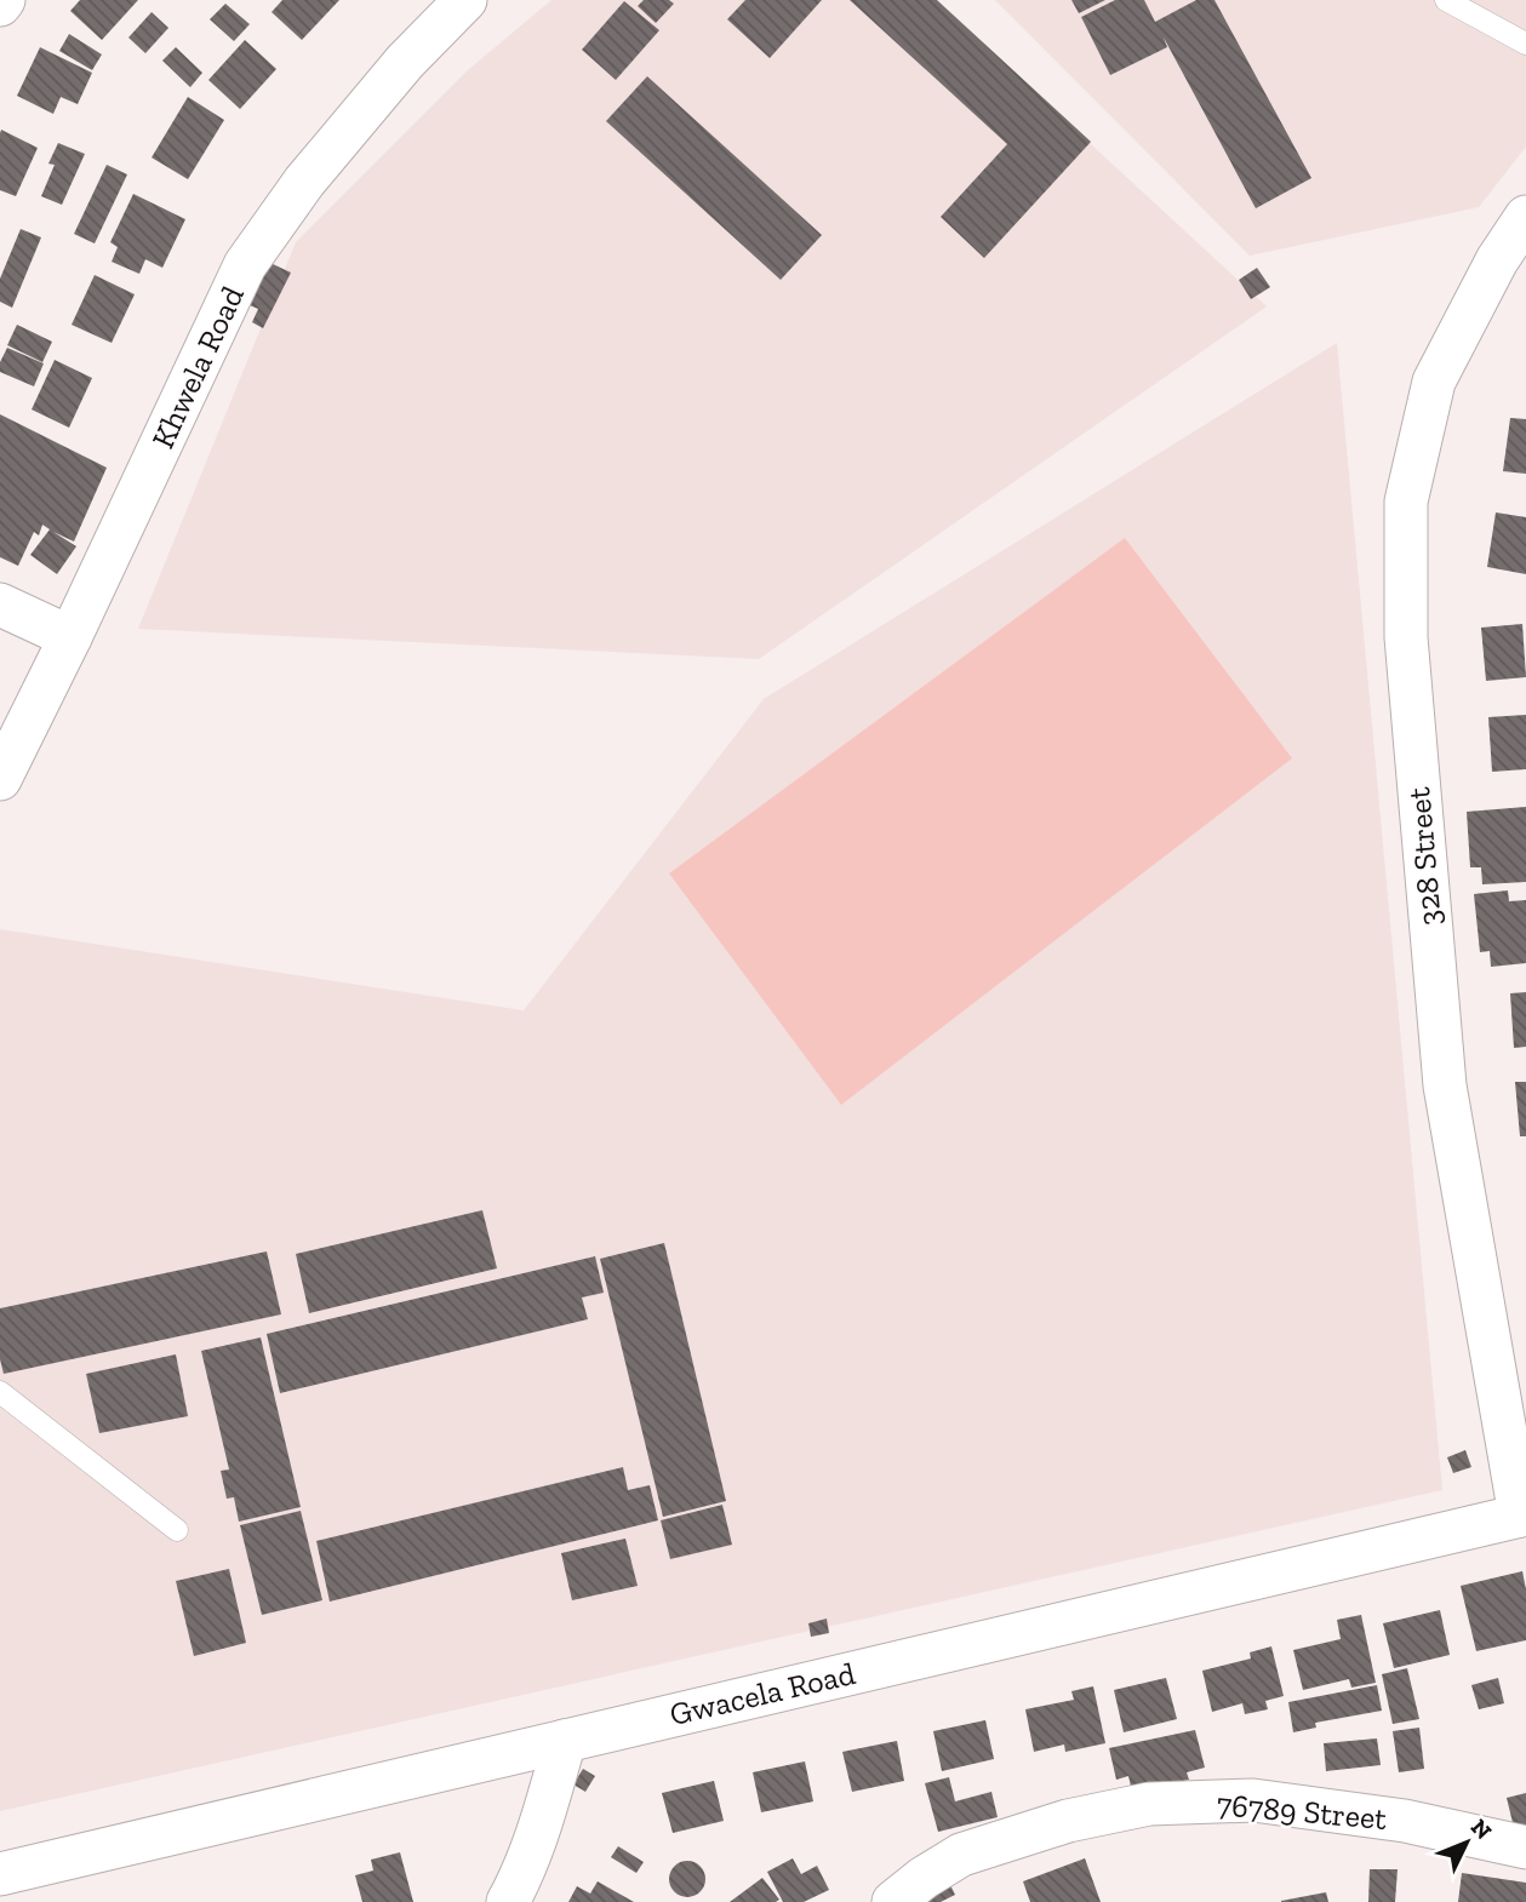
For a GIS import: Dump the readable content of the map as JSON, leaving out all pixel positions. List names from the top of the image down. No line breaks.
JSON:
{"streets":{"street":["Khwela Road","328 Street","Gwacela Road","76789 Street"]},"crossings":[["328 Street","Gwacela Road"]],"north":"top right"}
